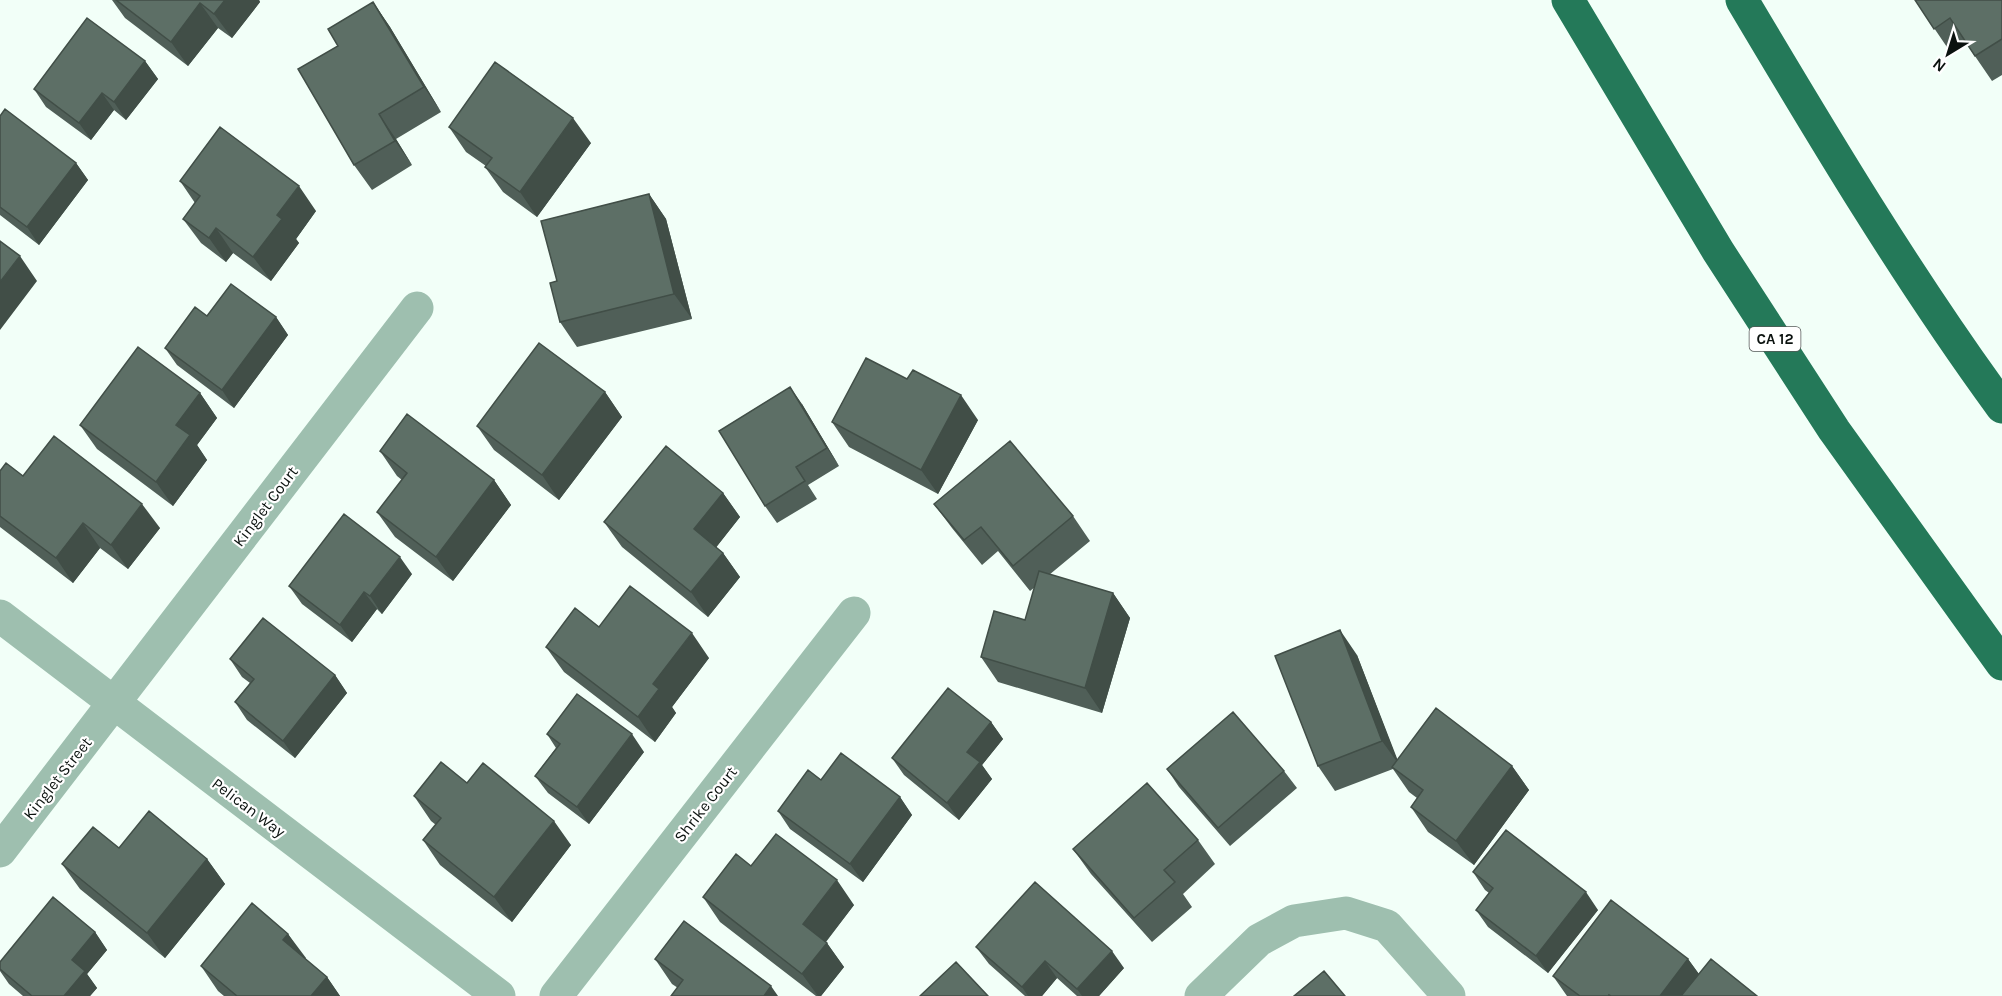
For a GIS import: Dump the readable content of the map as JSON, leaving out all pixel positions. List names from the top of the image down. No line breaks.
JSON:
{"streets":{"highway":["CA 12"],"street":["Kinglet Court","Kinglet Street","Shrike Court","Pelican Way"]},"crossings":[["Kinglet Court","Kinglet Street"],["Kinglet Court","Pelican Way"],["Kinglet Street","Pelican Way"]],"north":"bottom left"}
